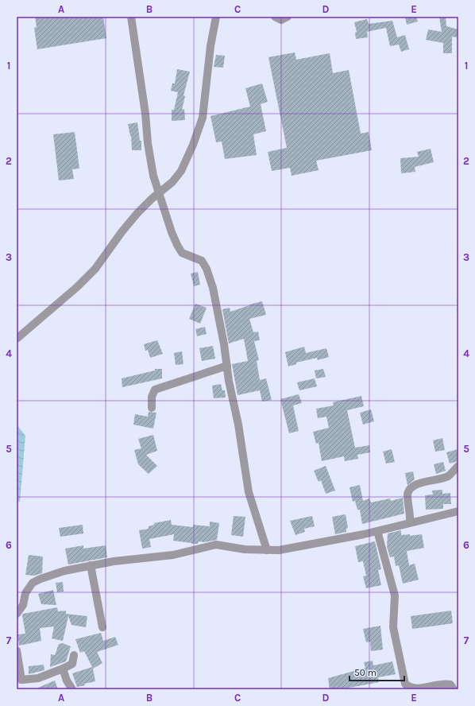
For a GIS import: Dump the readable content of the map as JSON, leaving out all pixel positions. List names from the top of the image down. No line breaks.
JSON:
{"scale_bar":"50 m","grid":{"columns":["A","B","C","D","E"],"rows":["1","2","3","4","5","6","7"]}}
